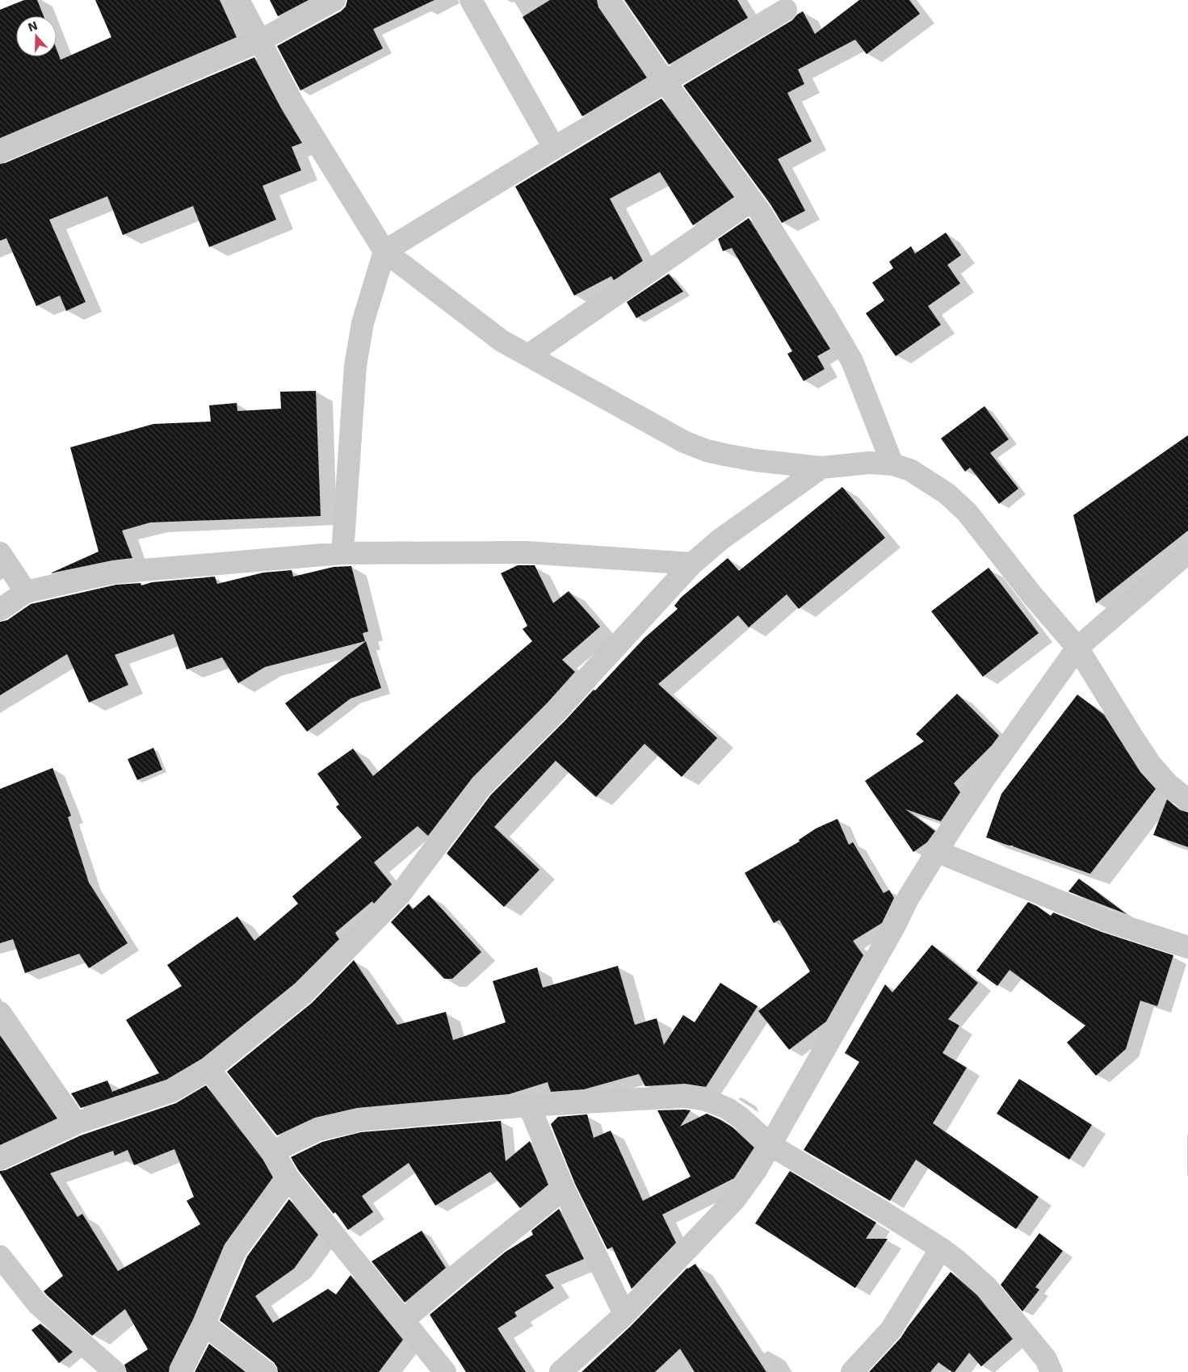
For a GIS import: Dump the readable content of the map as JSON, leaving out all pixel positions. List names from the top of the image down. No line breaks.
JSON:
{"north":"top"}
